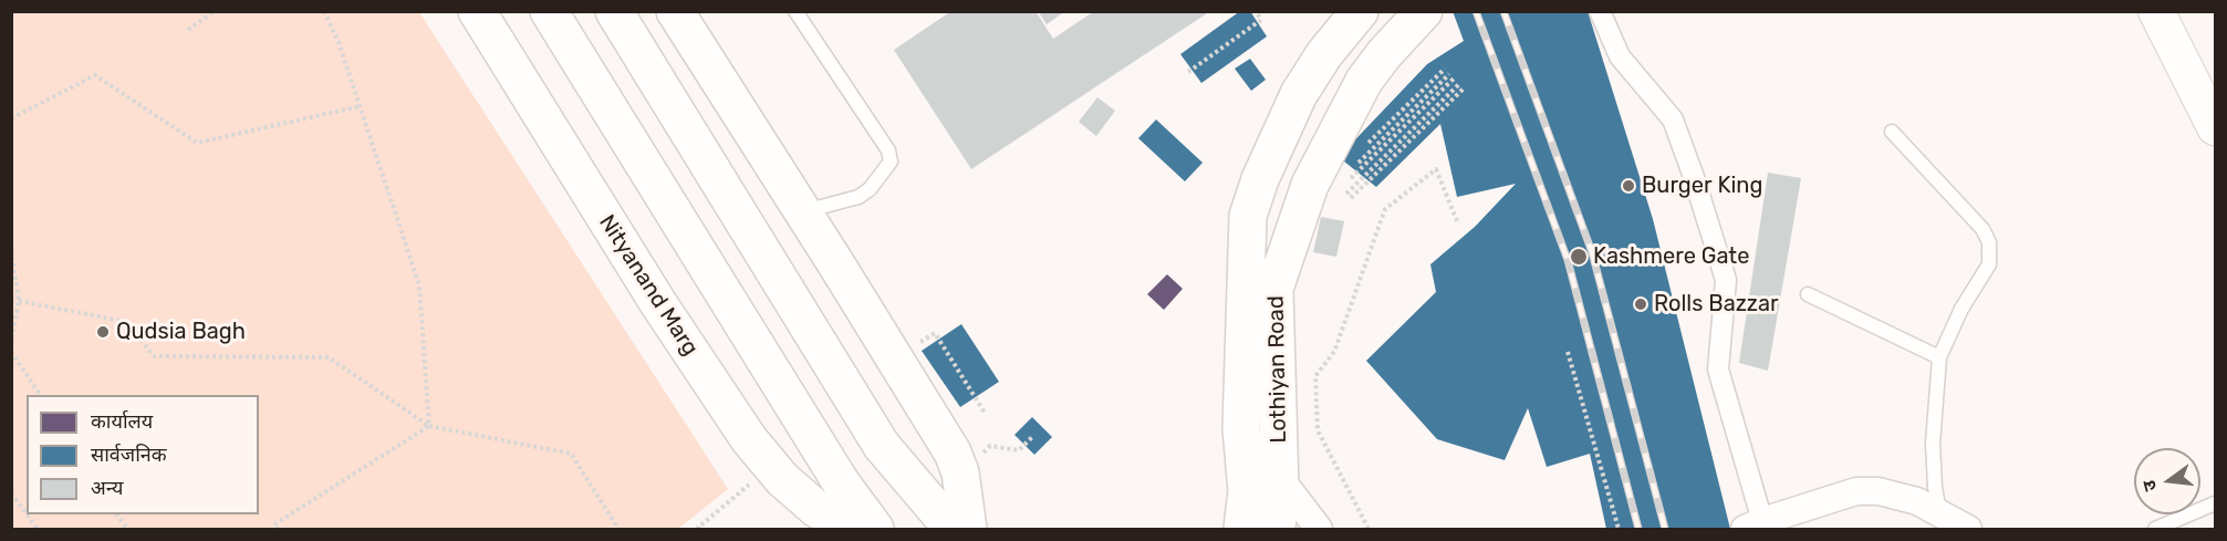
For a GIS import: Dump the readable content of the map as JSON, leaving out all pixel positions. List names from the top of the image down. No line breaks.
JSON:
{"streets":{"main road":["Nityanand Marg","Lothiyan Road"]},"places":["Burger King","Kashmere Gate","Rolls Bazzar","Qudsia Bagh"],"legend":["कार्यालय","सार्वजनिक","अन्य"],"north":"left"}
